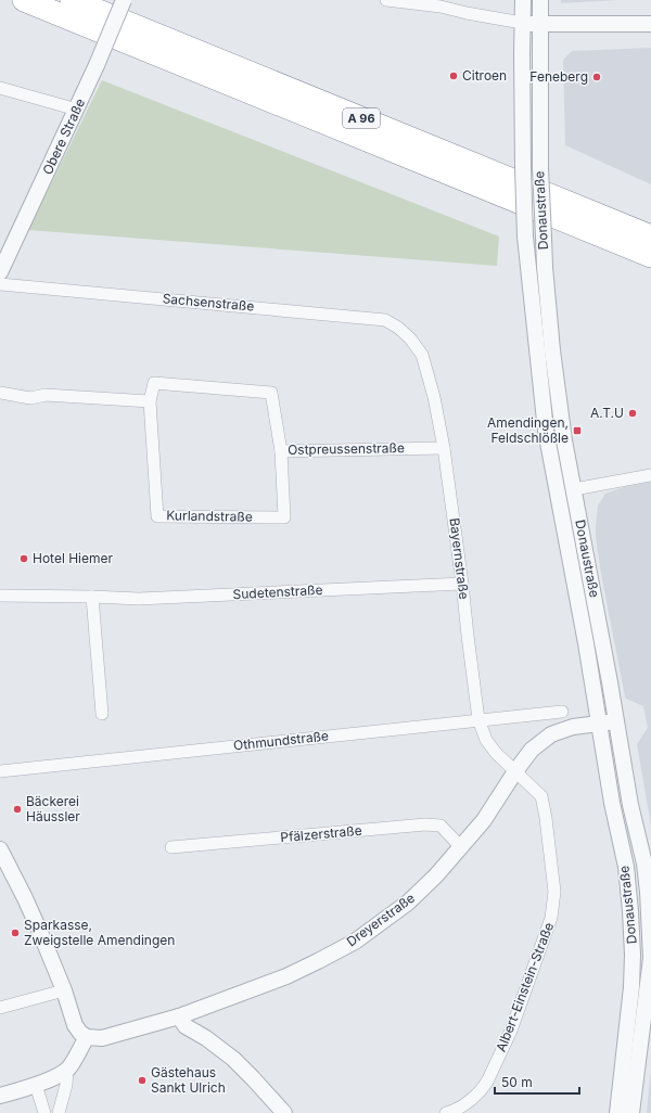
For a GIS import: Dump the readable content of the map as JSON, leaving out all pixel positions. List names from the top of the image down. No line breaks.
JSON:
{"streets":{"highway":["A 96"],"street":["Obere Straße","Donaustraße","Sachsenstraße","Ostpreussenstraße","Kurlandstraße","Bayernstraße","Sudetenstraße","Othmundstraße","Pfälzerstraße","Dreyerstraße","Albert-Einstein-Straße"]},"crossings":[["Donaustraße","Dreyerstraße"],["Sachsenstraße","Bayernstraße"],["Ostpreussenstraße","Kurlandstraße"],["Ostpreussenstraße","Bayernstraße"],["Bayernstraße","Sudetenstraße"],["Bayernstraße","Othmundstraße"],["Bayernstraße","Dreyerstraße"],["Bayernstraße","Albert-Einstein-Straße"],["Pfälzerstraße","Dreyerstraße"],["Dreyerstraße","Albert-Einstein-Straße"]],"places":{"other":["Citroen","Feneberg","A.T.U","Hotel Hiemer","Bäckerei Häussler","Sparkasse, Zweigstelle Amendingen","Gästehaus Sankt Ulrich"],"transit":["Amendingen, Feldschlößle"]},"scale_bar":"50 m"}
